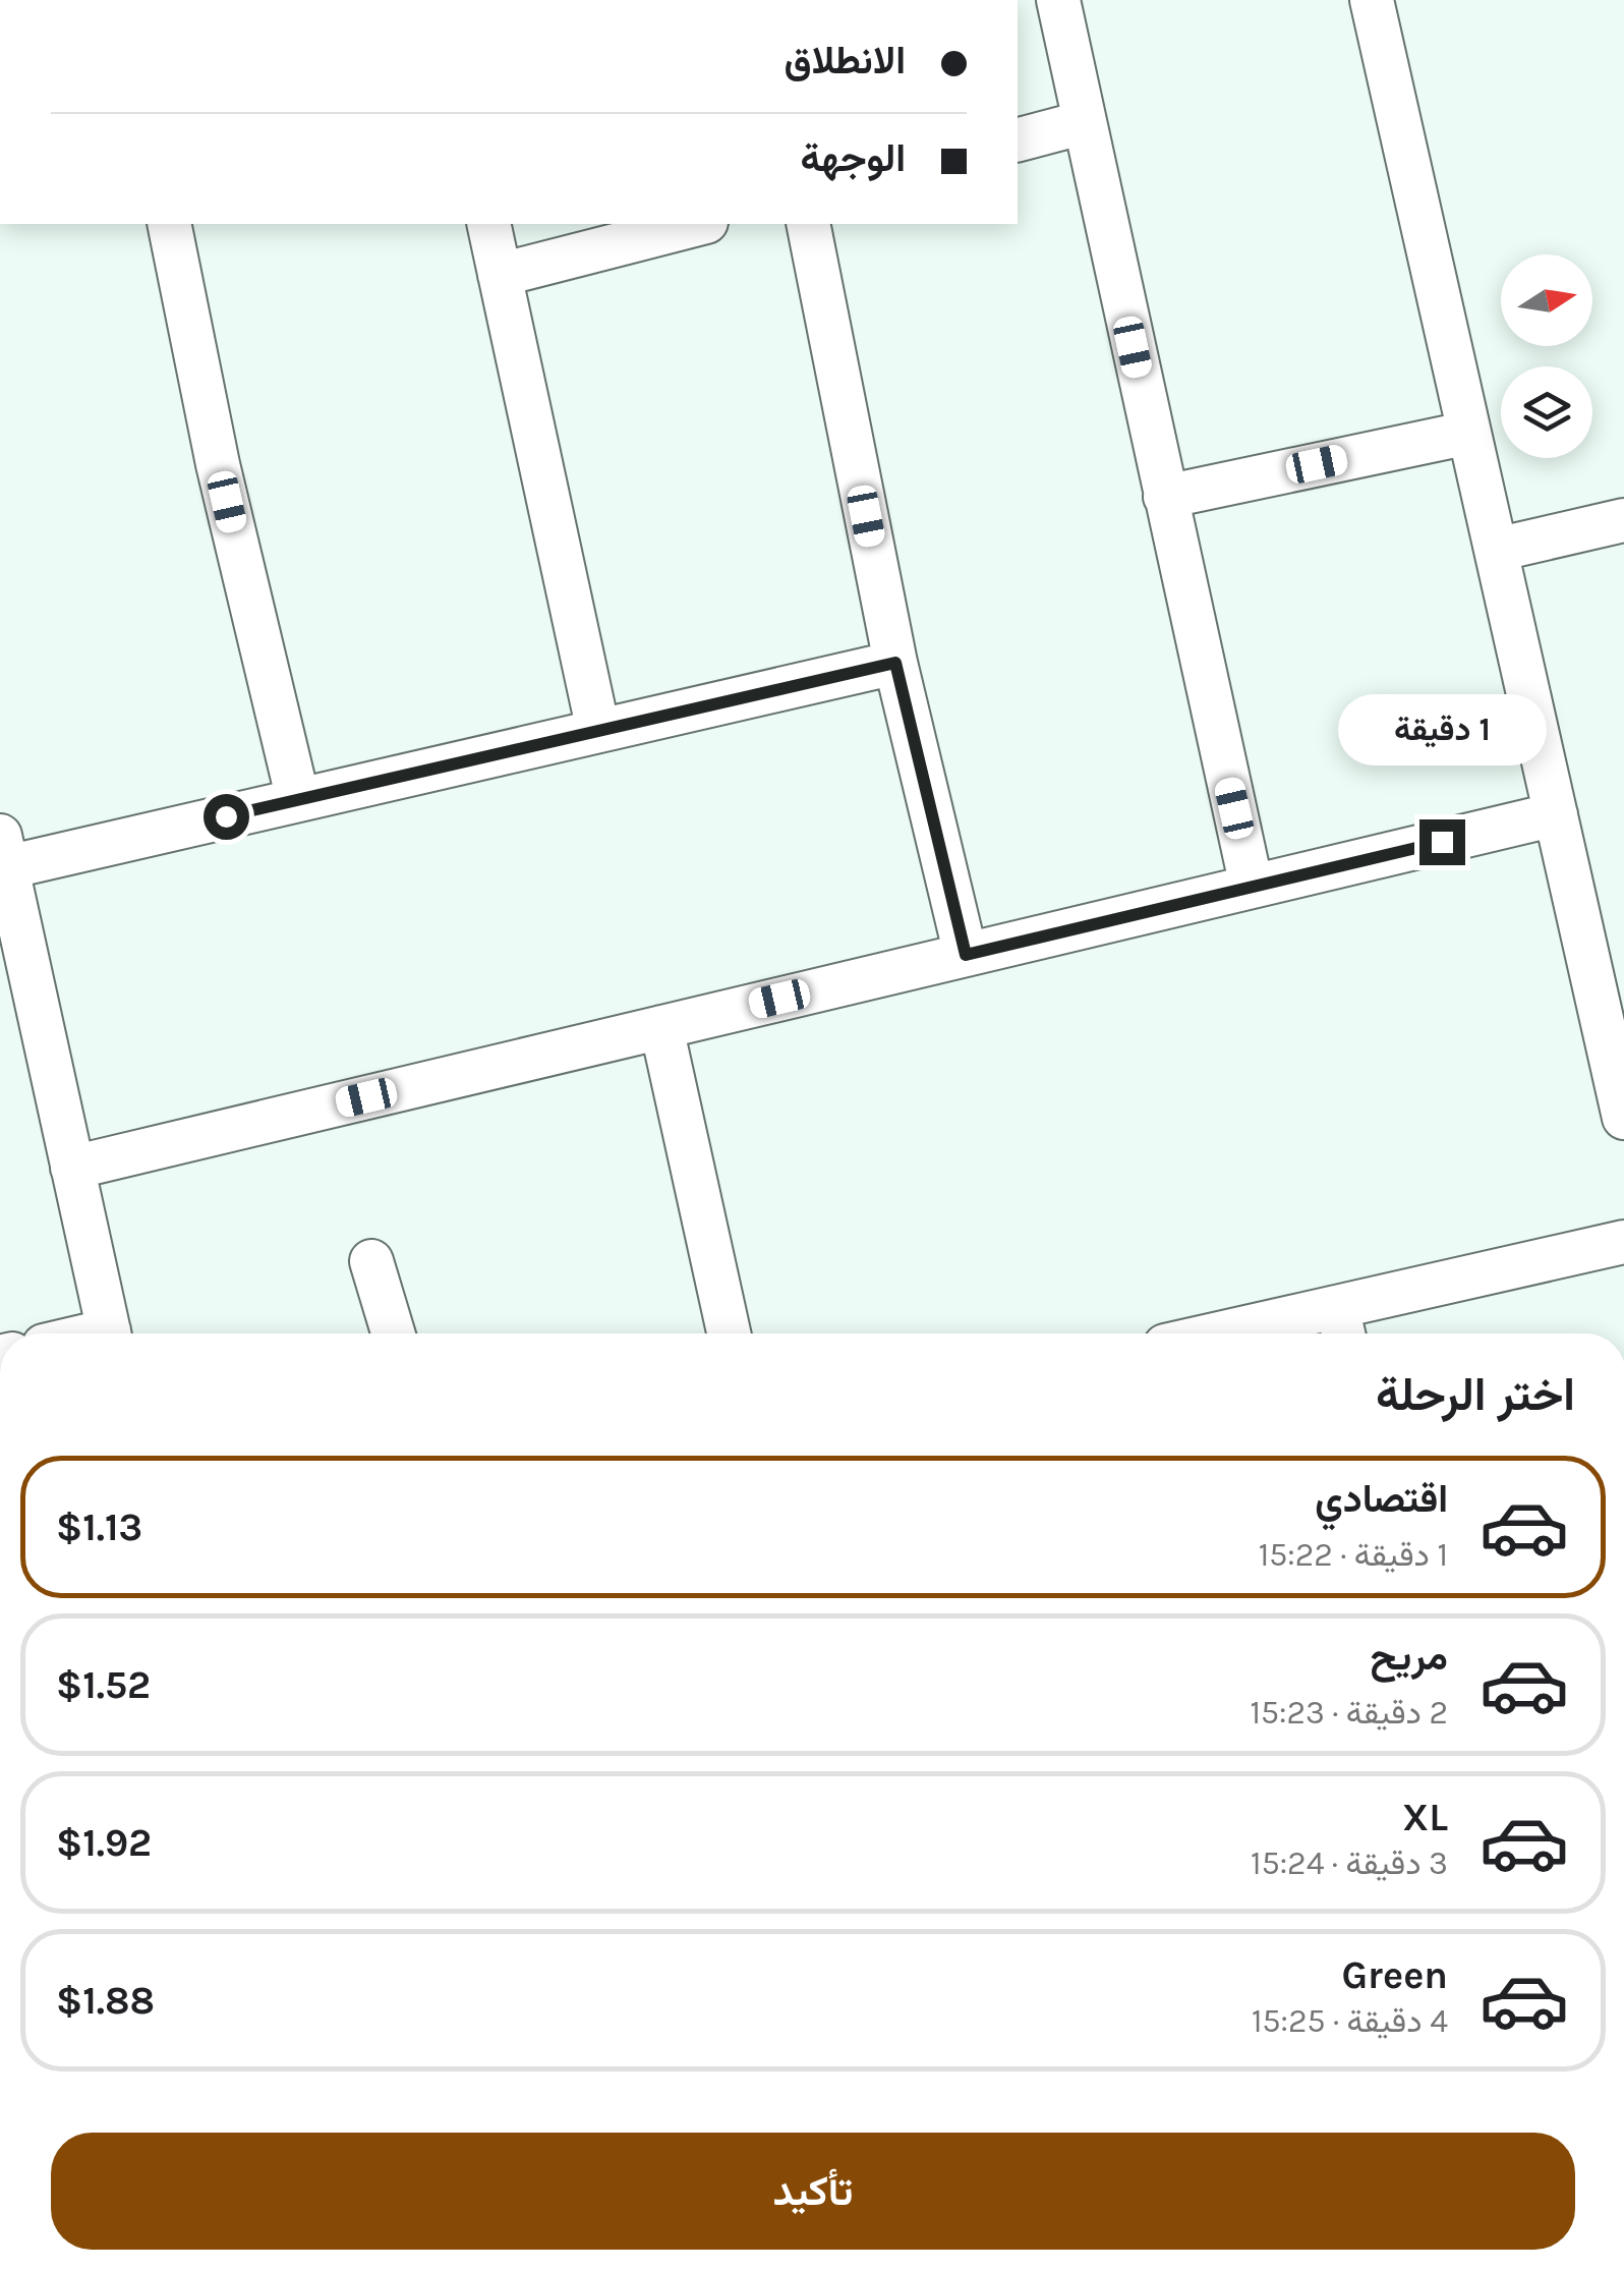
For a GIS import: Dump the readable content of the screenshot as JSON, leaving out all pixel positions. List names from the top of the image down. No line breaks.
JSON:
{"north":"right","page":{"banner":["الانطلاق","الوجهة"],"bubble":"1 دقيقة","heading":"اختر الرحلة","list":[{"name":"اقتصادي","note":"1 دقيقة · 15:22","value":"$1.13"},{"name":"مريح","note":"2 دقيقة · 15:23","value":"$1.52"},{"name":"XL","note":"3 دقيقة · 15:24","value":"$1.92"},{"name":"Green","note":"4 دقيقة · 15:25","value":"$1.88"}],"buttons":"تأكيد"}}
